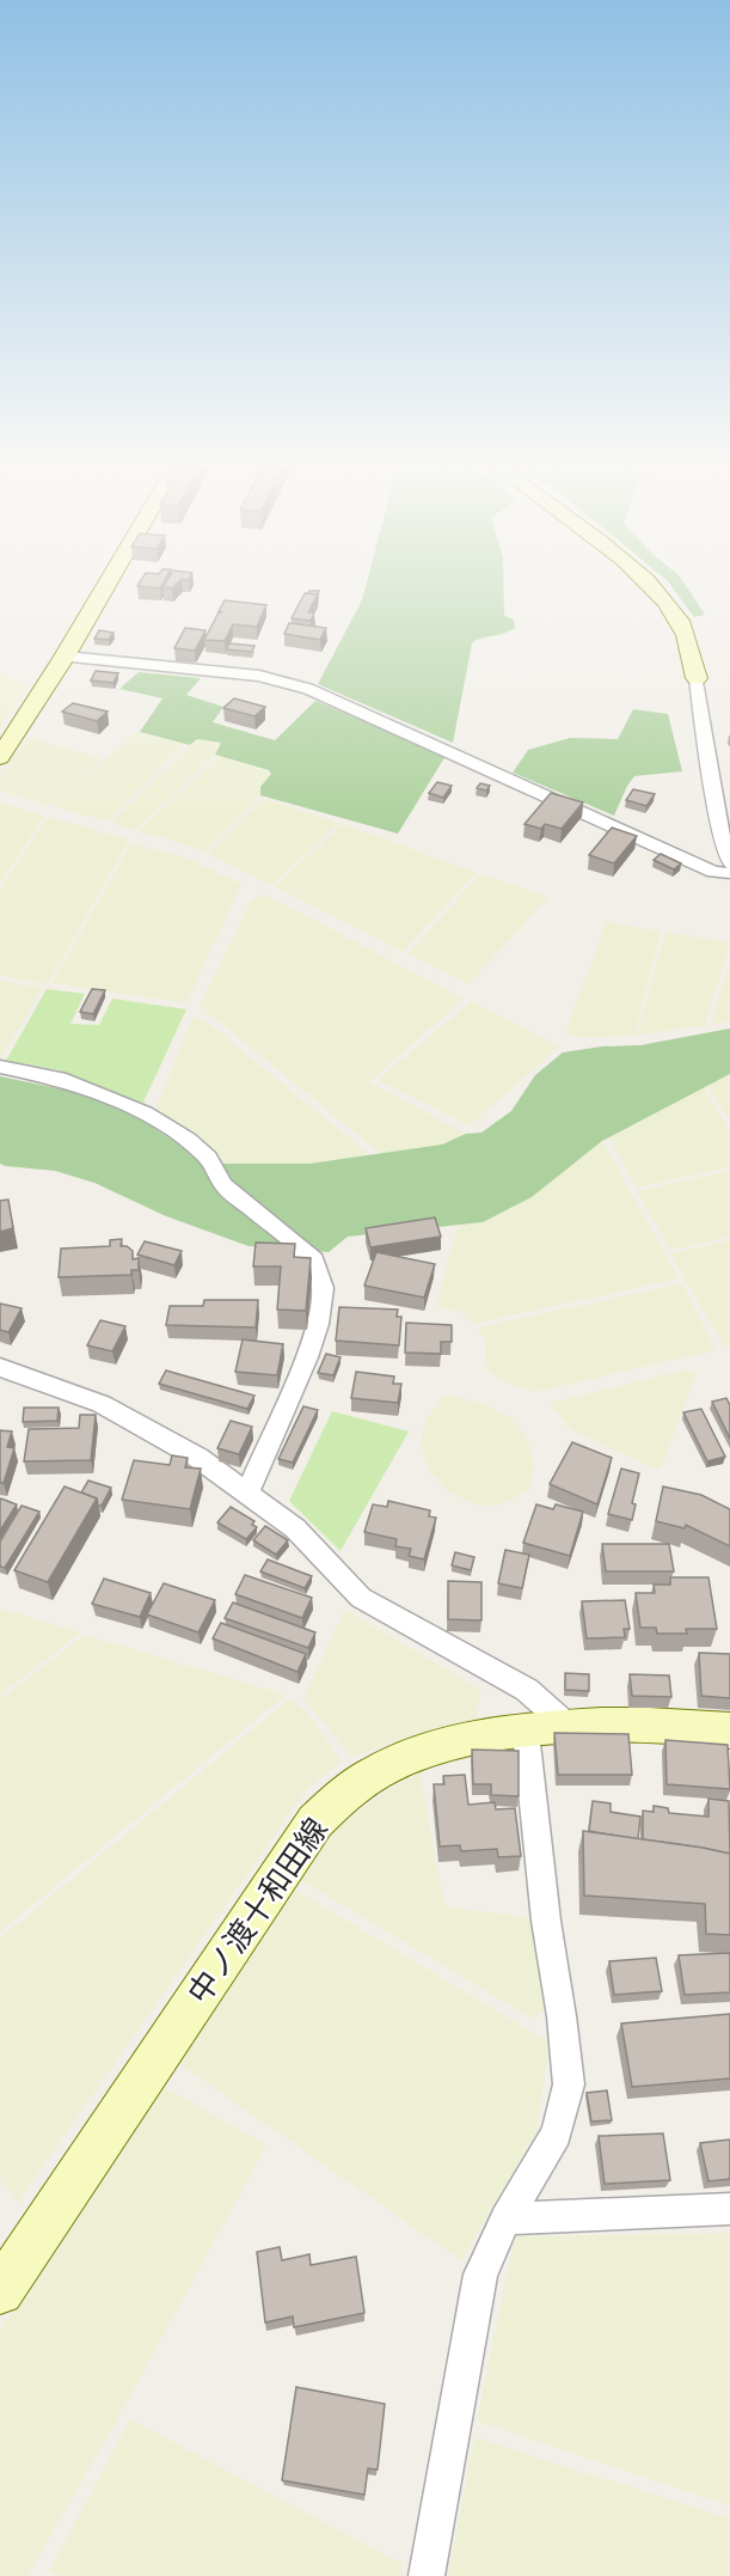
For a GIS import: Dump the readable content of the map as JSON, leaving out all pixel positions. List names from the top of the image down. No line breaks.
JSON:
{"streets":{"street":["中ノ渡十和田線"]}}
